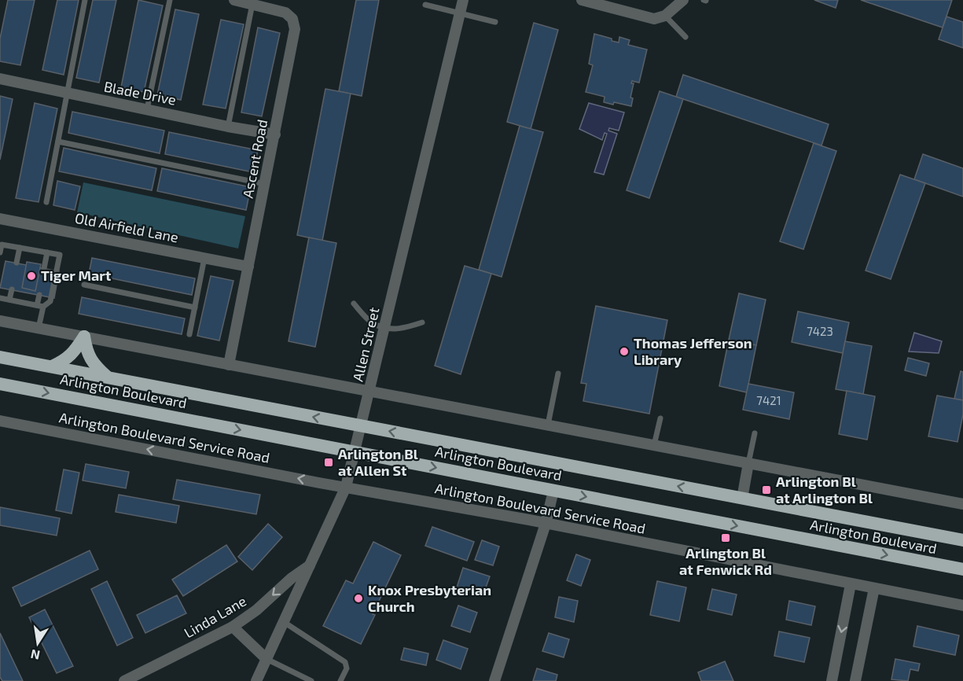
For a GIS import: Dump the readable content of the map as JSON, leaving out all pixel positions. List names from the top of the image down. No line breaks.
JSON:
{"streets":{"highway":["Arlington Boulevard"],"street":["Blade Drive","Ascent Road","Old Airfield Lane","Allen Street","Arlington Boulevard Service Road","Linda Lane"]},"crossings":[["Blade Drive","Ascent Road"],["Ascent Road","Old Airfield Lane"],["Allen Street","Arlington Boulevard"],["Allen Street","Arlington Boulevard Service Road"],["Allen Street","Linda Lane"]],"one_way":["Arlington Boulevard Service Road","Linda Lane"],"places":{"other":["Tiger Mart","Thomas Jefferson Library","Knox Presbyterian Church"],"transit":["Arlington Bl at Allen St","Arlington Bl at Arlington Bl","Arlington Bl at Fenwick Rd"]},"house_numbers":["7423","7421"],"north":"bottom"}
